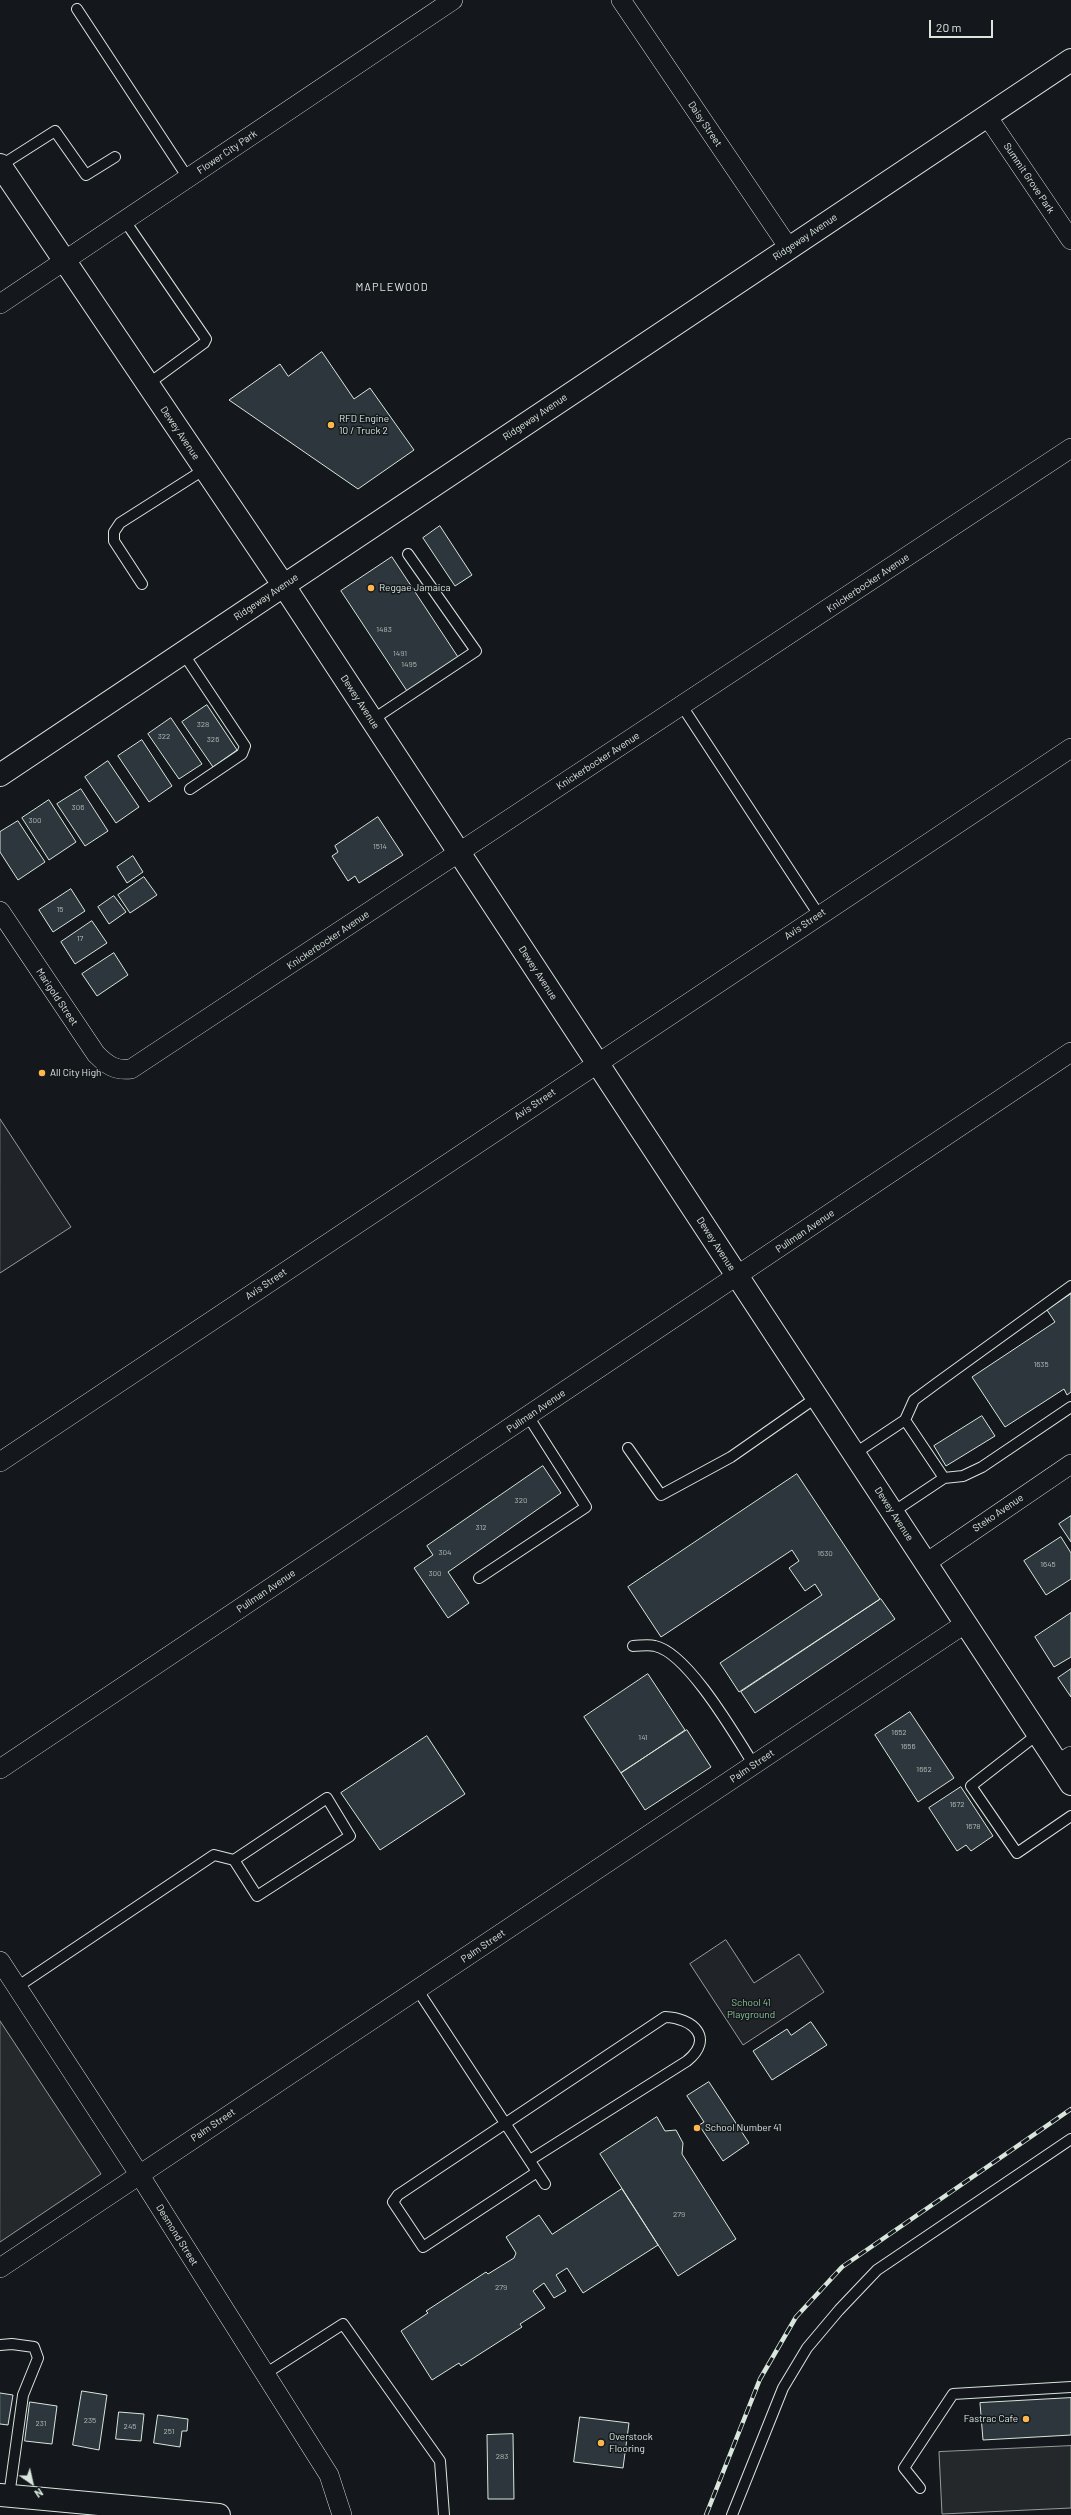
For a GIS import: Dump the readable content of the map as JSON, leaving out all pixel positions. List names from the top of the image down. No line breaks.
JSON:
{"streets":{"main road":["Ridgeway Avenue","Dewey Avenue"],"street":["Daisy Street","Flower City Park","Summit Grove Park","Knickerbocker Avenue","Avis Street","Marigold Street","Pullman Avenue","Steko Avenue","Palm Street","Desmond Street"]},"crossings":[["Daisy Street","Ridgeway Avenue"],["Flower City Park","Dewey Avenue"],["Summit Grove Park","Ridgeway Avenue"],["Ridgeway Avenue","Dewey Avenue"],["Dewey Avenue","Knickerbocker Avenue"],["Dewey Avenue","Avis Street"],["Dewey Avenue","Pullman Avenue"],["Dewey Avenue","Steko Avenue"],["Dewey Avenue","Palm Street"],["Knickerbocker Avenue","Marigold Street"],["Palm Street","Desmond Street"]],"districts":["MAPLEWOOD"],"parks":["School 41 Playground"],"places":["RFD Engine 10 / Truck 2","Reggae Jamaica","All City High","School Number 41","Fastrac Cafe","Overstock Flooring"],"house_numbers":["1483","1491","1495","328","322","326","306","300","1514","15","17","1635","320","312","304","1630","1645","300","1652","141","1656","1662","1672","1678","279","279","235","231","245","251","283"],"scale_bar":"20 m","north":"bottom right"}
